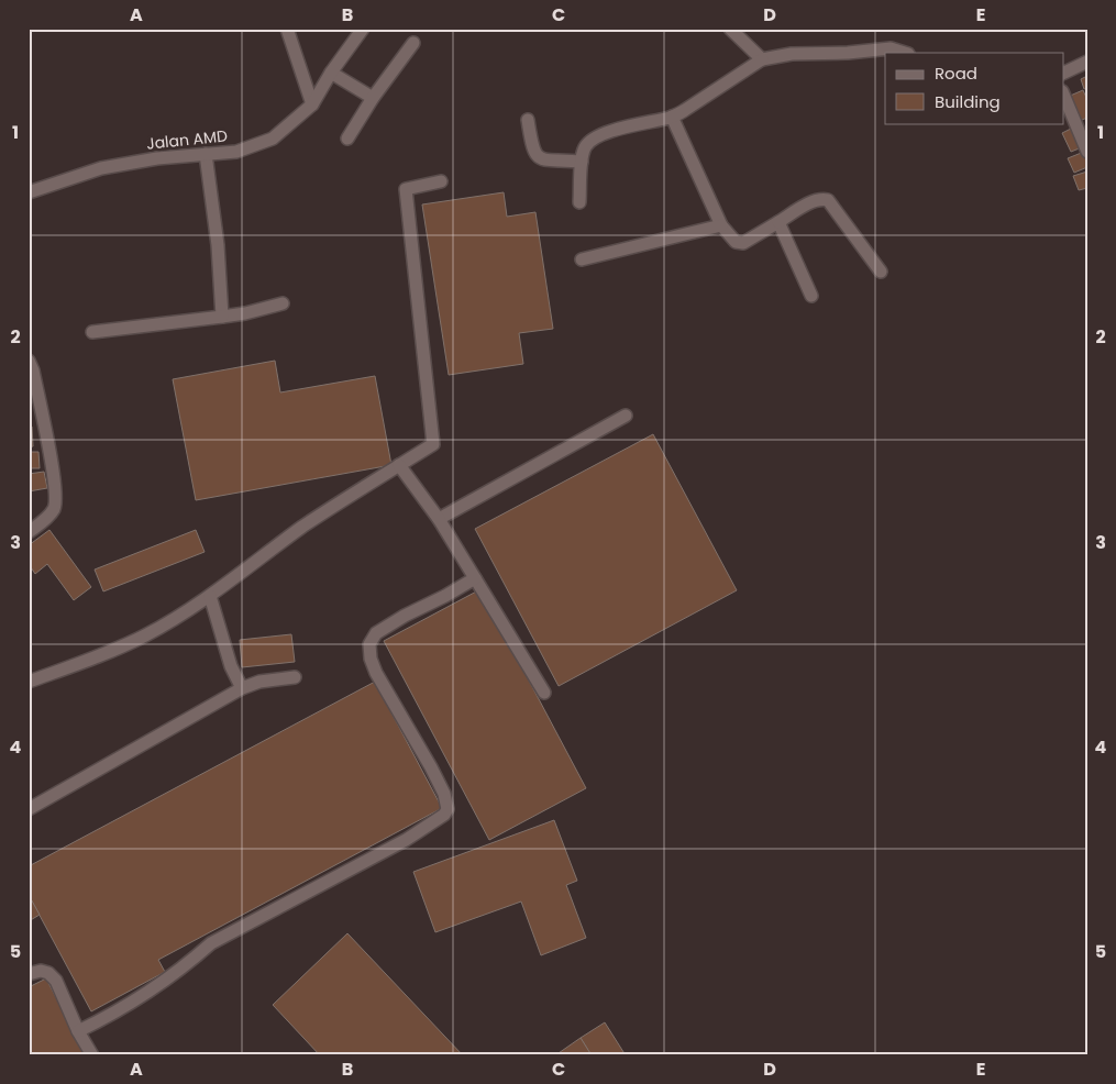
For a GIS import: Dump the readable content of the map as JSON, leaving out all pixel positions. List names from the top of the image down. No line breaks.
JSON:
{"streets":{"street":["Jalan AMD"]},"legend":["Road","Building"],"grid":{"columns":["A","B","C","D","E"],"rows":["1","2","3","4","5"]}}
